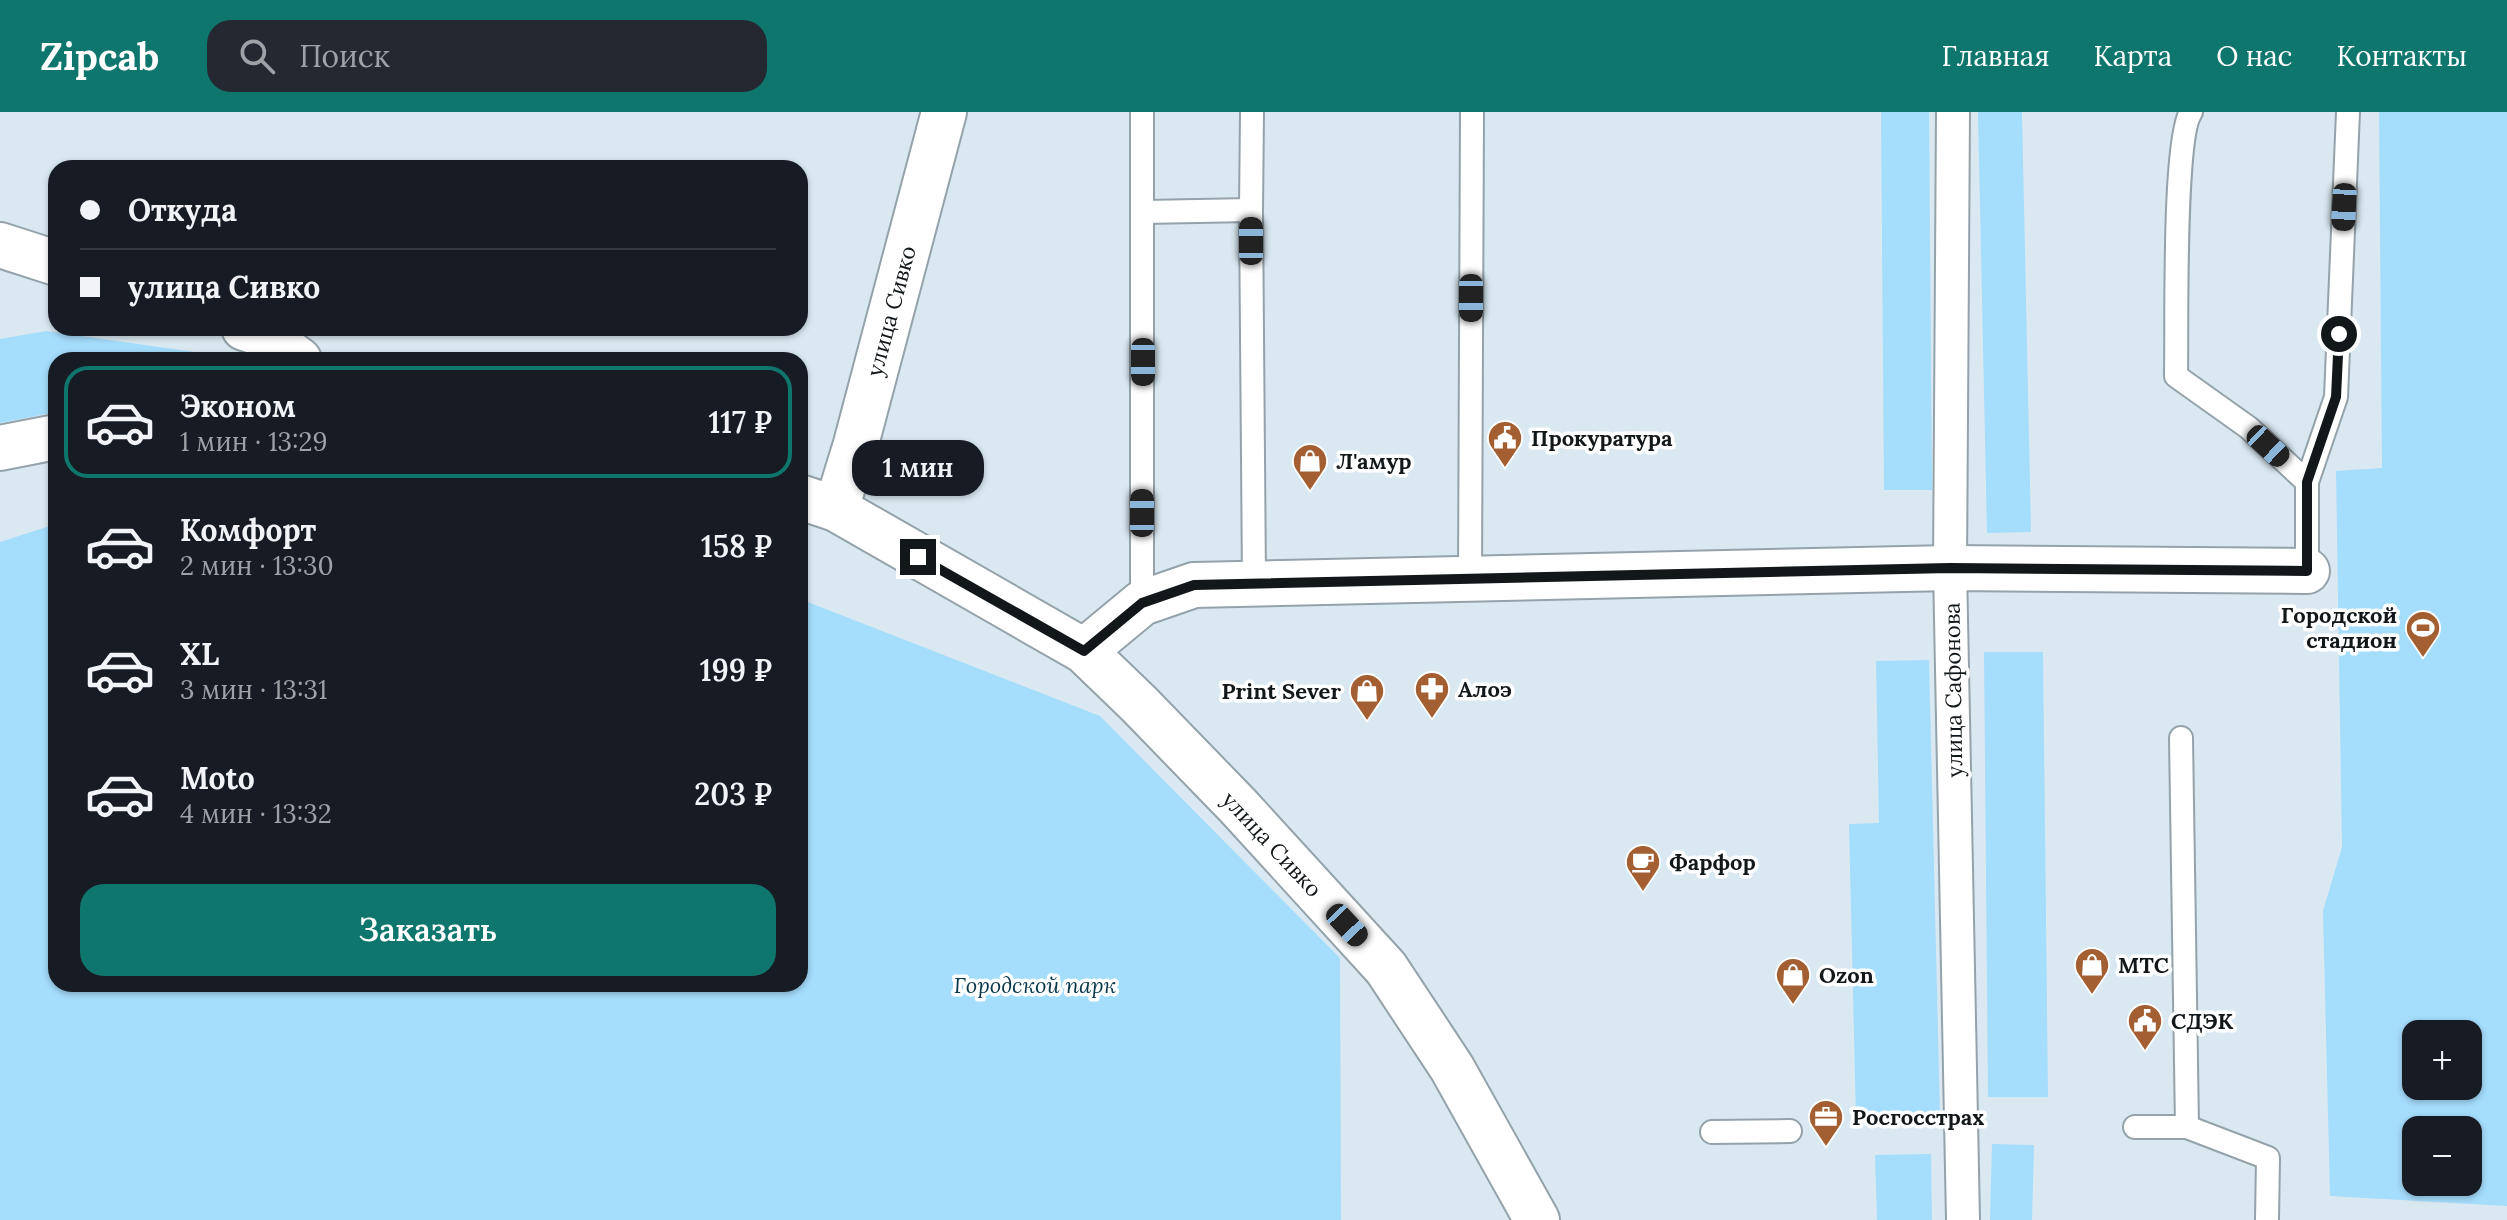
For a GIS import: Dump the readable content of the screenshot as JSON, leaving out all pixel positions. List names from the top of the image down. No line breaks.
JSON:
{"streets":{"street":["улица Сивко","улица Сафонова"]},"parks":["Городской парк"],"places":{"public building":["Прокуратура","СДЭК"],"shop":["Л'амур","Print Sever","МТС","Ozon"],"sports":["Городской стадион"],"pharmacy":["Алоэ"],"cafe":["Фарфор"],"office":["Росгосстрах"]},"page":{"header":"Zipcab","search":"Поиск","nav":["Главная","Карта","О нас","Контакты"],"banner":["Откуда","улица Сивко"],"list":[{"name":"Эконом","note":"1 мин · 13:29","value":"117 ₽"},{"name":"Комфорт","note":"2 мин · 13:30","value":"158 ₽"},{"name":"XL","note":"3 мин · 13:31","value":"199 ₽"},{"name":"Moto","note":"4 мин · 13:32","value":"203 ₽"}],"bubble":"1 мин","buttons":"Заказать","map_buttons":["+","−"]}}
